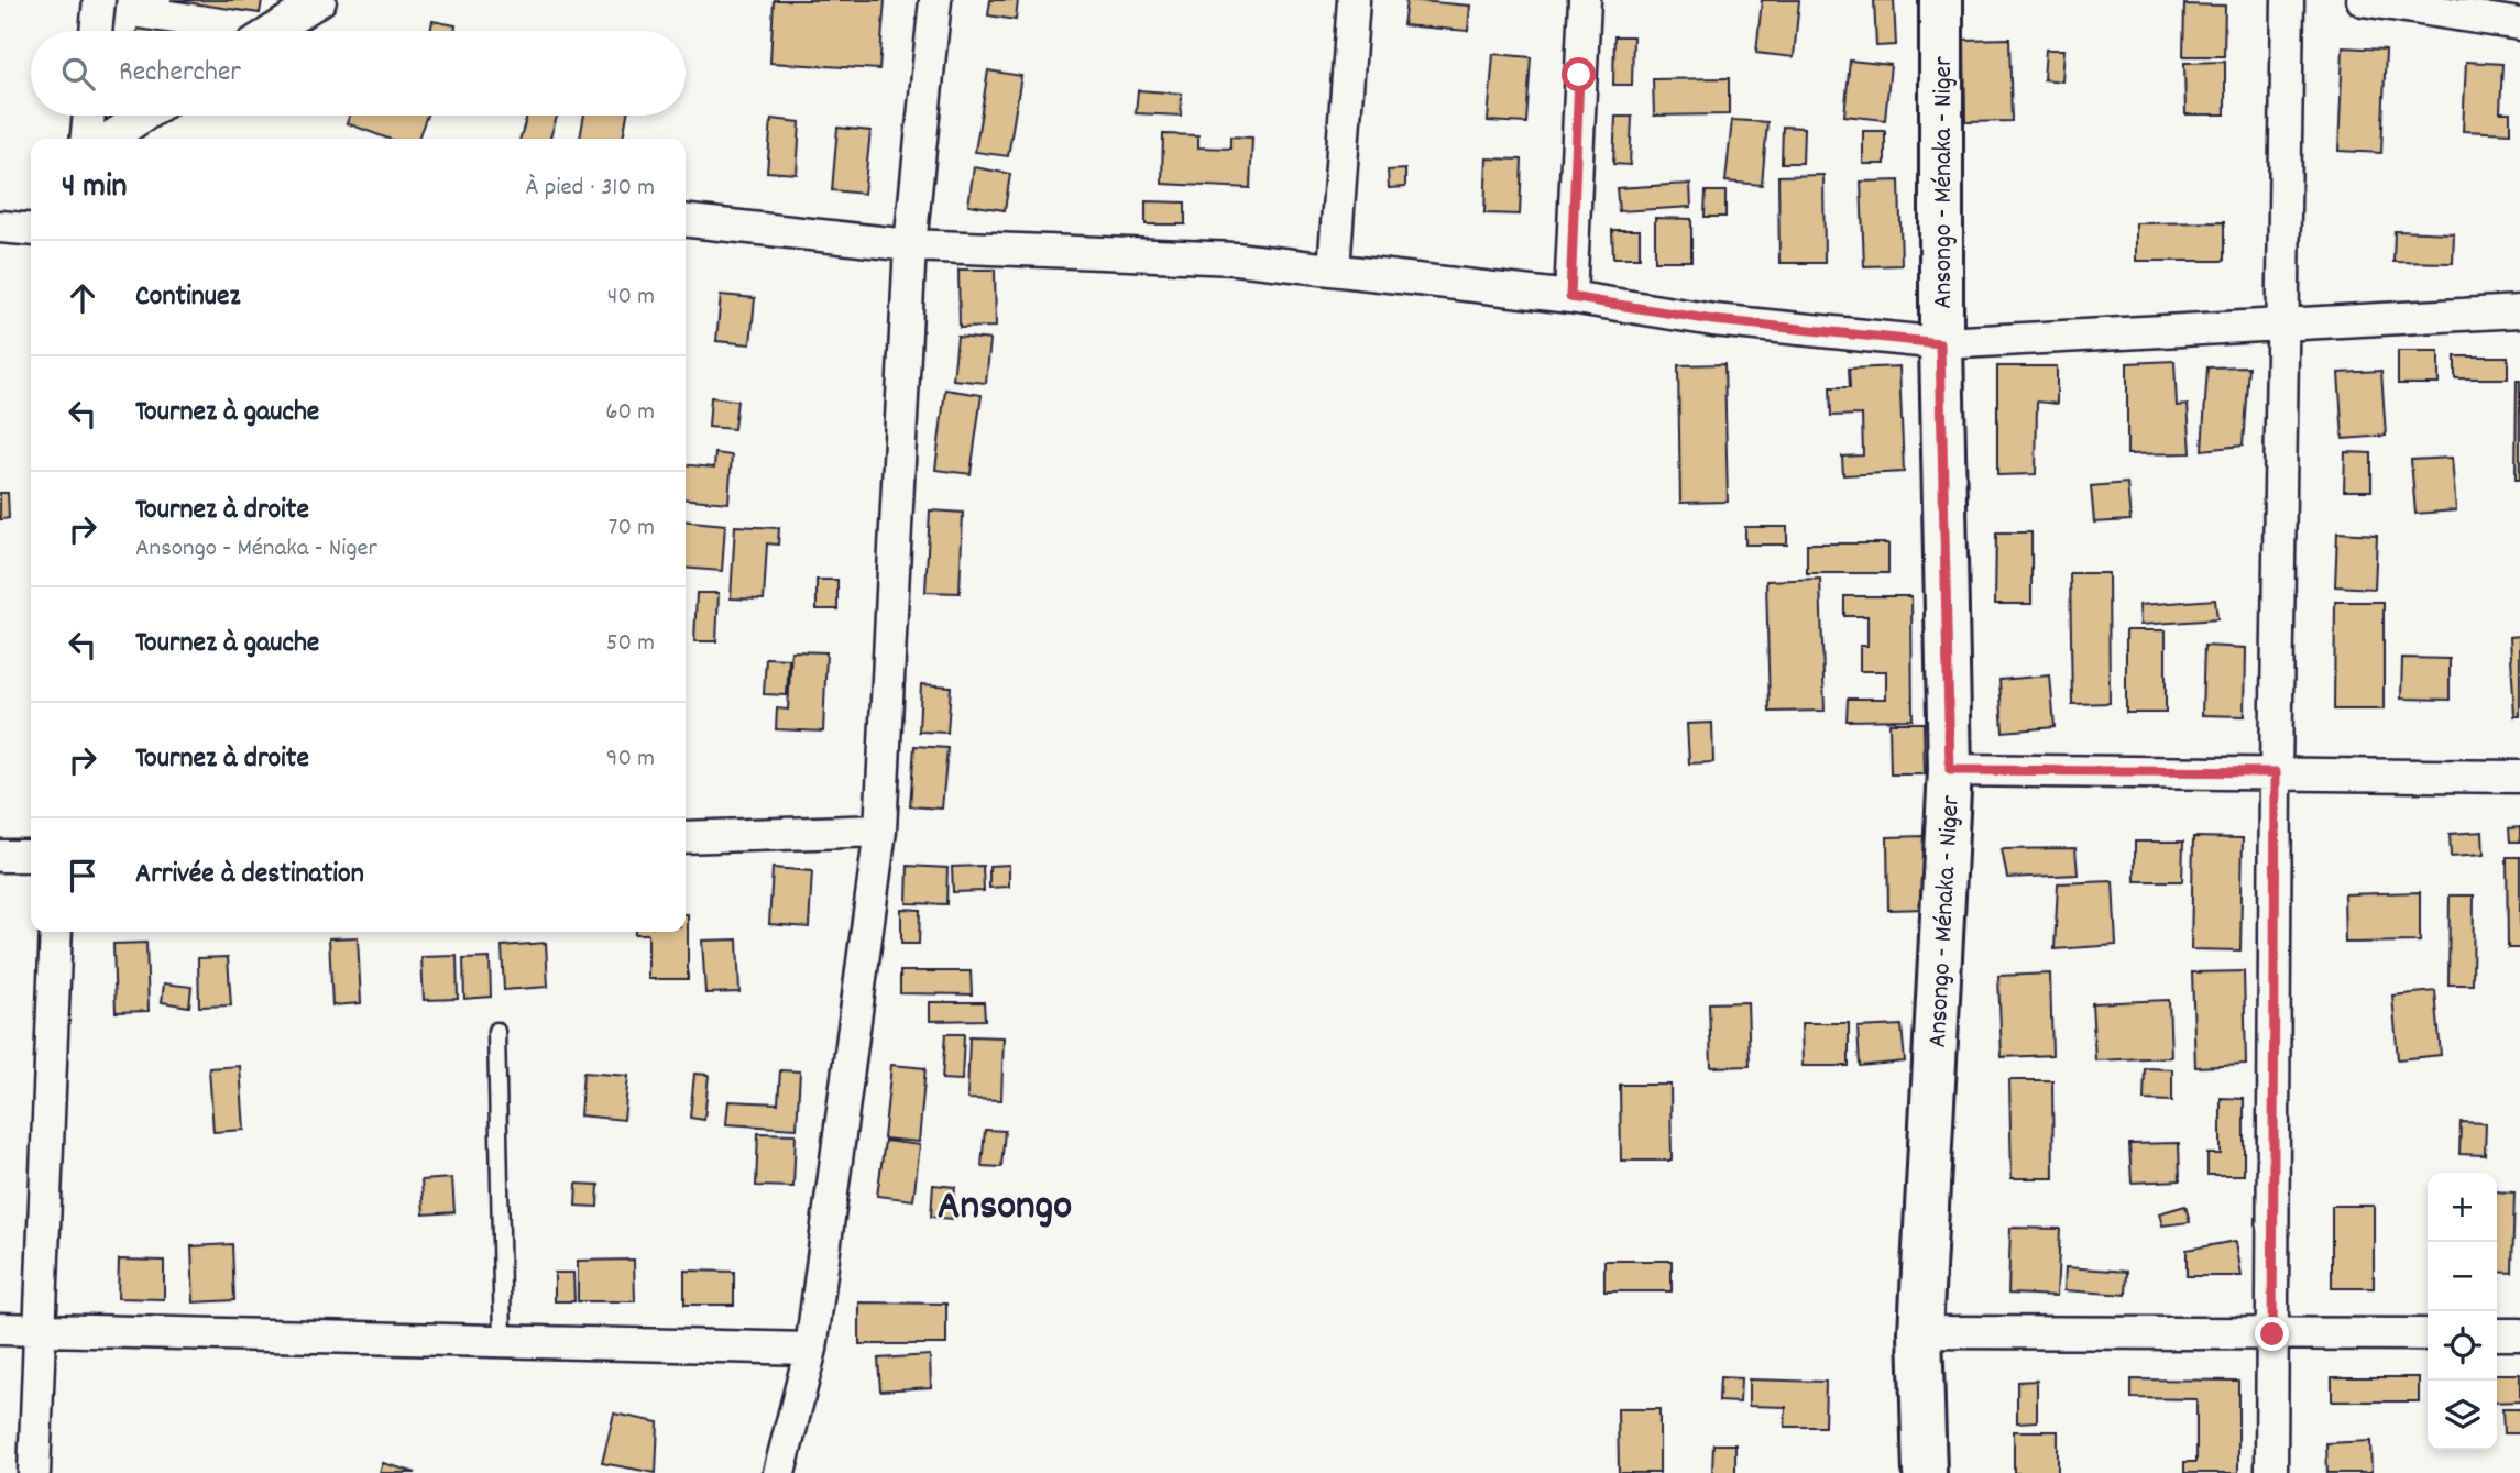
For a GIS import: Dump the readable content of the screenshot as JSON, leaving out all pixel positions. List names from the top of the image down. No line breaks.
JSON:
{"streets":{"main road":["Ansongo - Ménaka - Niger"]},"districts":["Ansongo"],"page":{"search":"Rechercher","heading":["4 min","À pied · 310 m"],"list":[["Continuez","40 m"],["Tournez à gauche","60 m"],["Tournez à droite","Ansongo - Ménaka - Niger","70 m"],["Tournez à gauche","50 m"],["Tournez à droite","90 m"],"Arrivée à destination"],"map_buttons":["+","−"]}}
